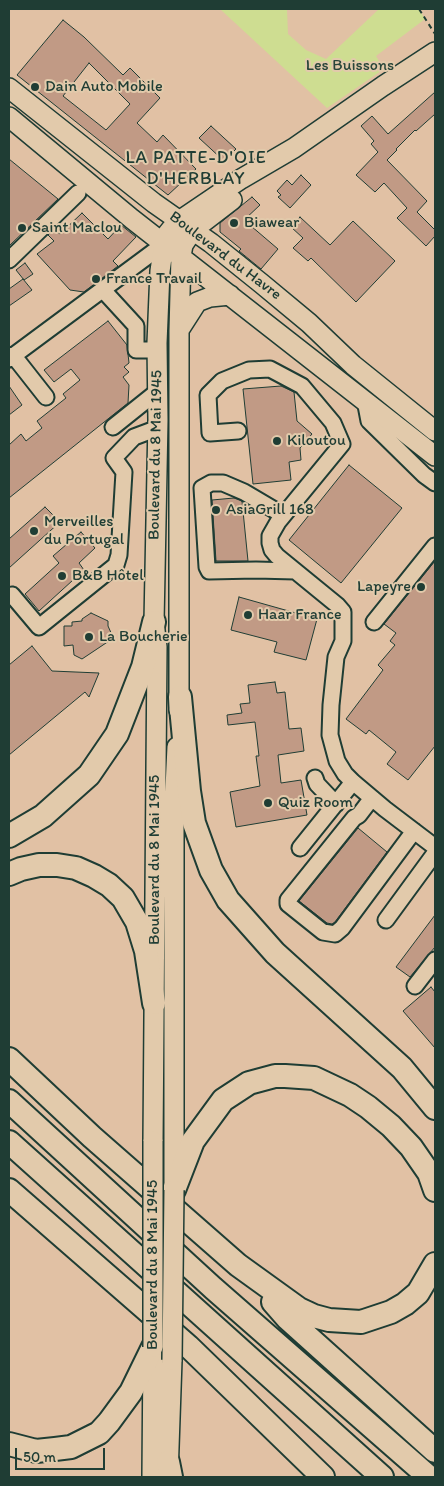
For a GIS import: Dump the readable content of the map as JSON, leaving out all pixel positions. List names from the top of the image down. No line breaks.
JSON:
{"streets":{"main road":["Boulevard du Havre","Boulevard du 8 Mai 1945"]},"crossings":[["Boulevard du Havre","Boulevard du 8 Mai 1945"]],"districts":["LA PATTE-D'OIE D'HERBLAY"],"parks":["Les Buissons"],"places":["Dain Auto Mobile","Biawear","Saint Maclou","France Travail","Kiloutou","AsiaGrill 168","Merveilles du Portugal","B&B Hôtel","Lapeyre","Haar France","La Boucherie","Quiz Room"],"scale_bar":"50 m"}
